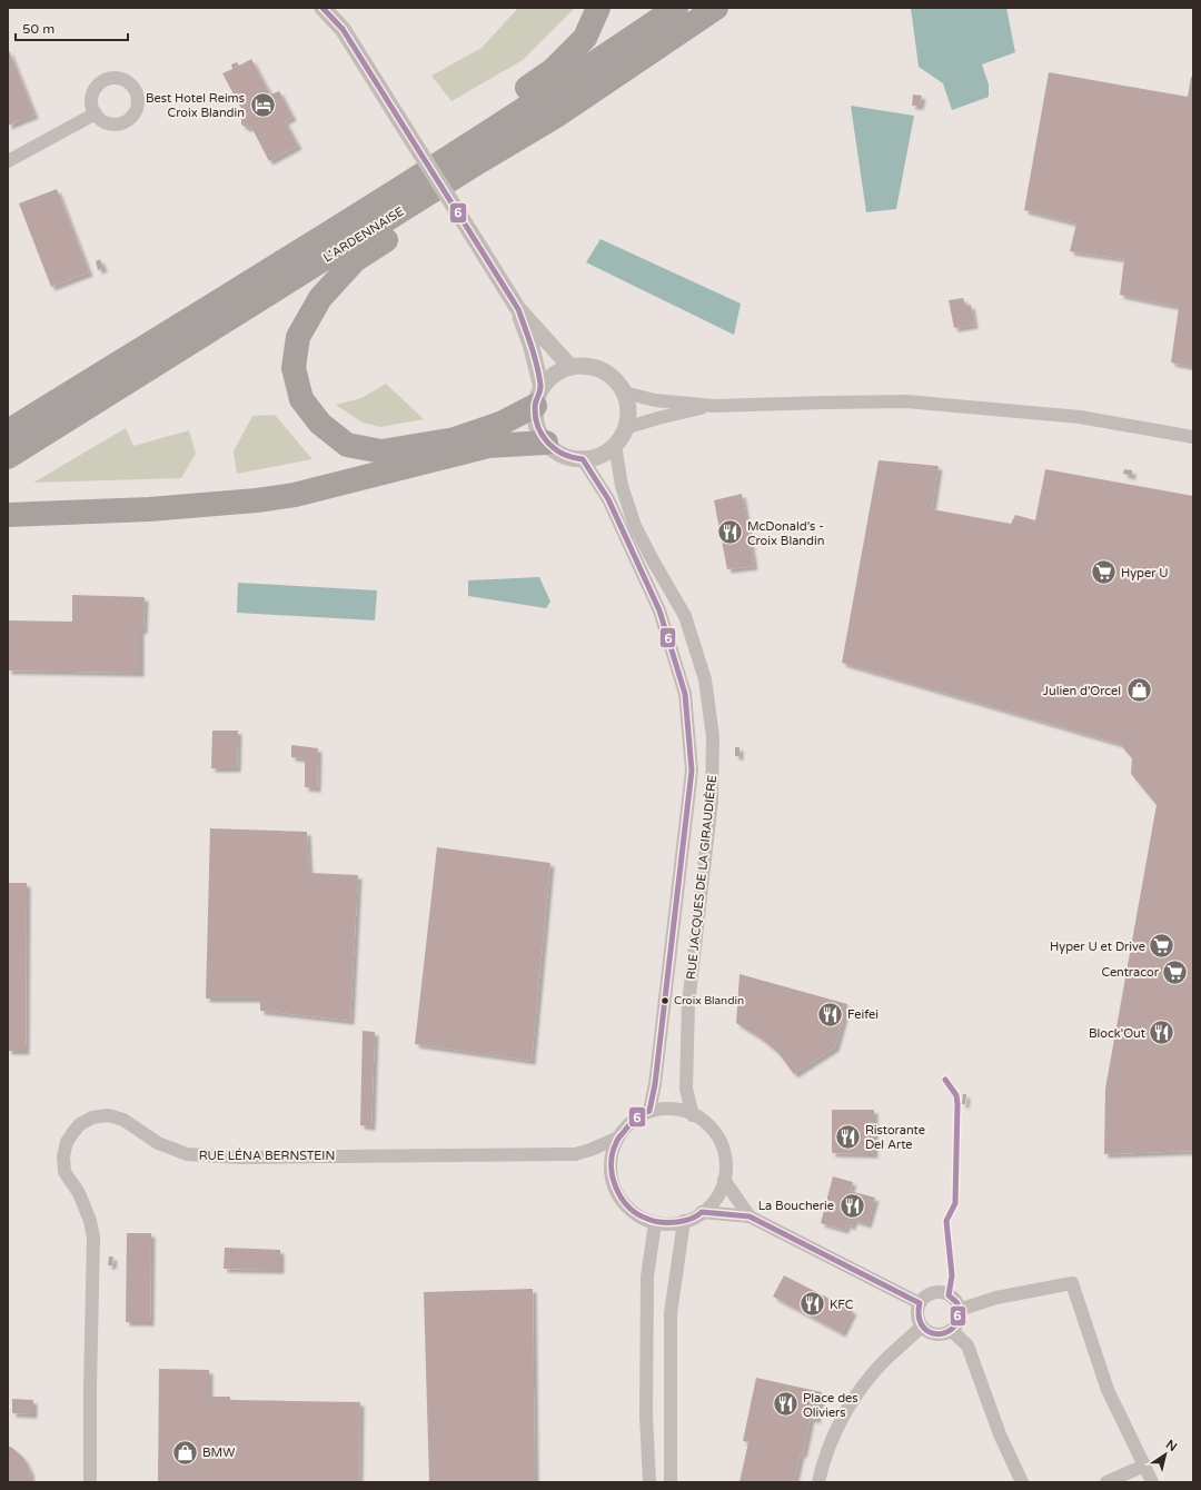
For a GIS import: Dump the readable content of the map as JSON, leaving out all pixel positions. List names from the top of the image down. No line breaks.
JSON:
{"streets":{"highway":["L'ARDENNAISE"],"street":["RUE JACQUES DE LA GIRAUDIÈRE","RUE LÉNA BERNSTEIN"]},"crossings":[["RUE JACQUES DE LA GIRAUDIÈRE","RUE LÉNA BERNSTEIN"]],"places":{"hotel":["Best Hotel Reims Croix Blandin"],"restaurant":["McDonald's - Croix Blandin","Feifei","Block'Out","Ristorante Del Arte","La Boucherie","KFC","Place des Oliviers"],"supermarket":["Hyper U","Hyper U et Drive","Centracor"],"shop":["Julien d'Orcel","BMW"],"other":["Croix Blandin"]},"lines":["transit line 6"],"scale_bar":"50 m","north":"top right"}
